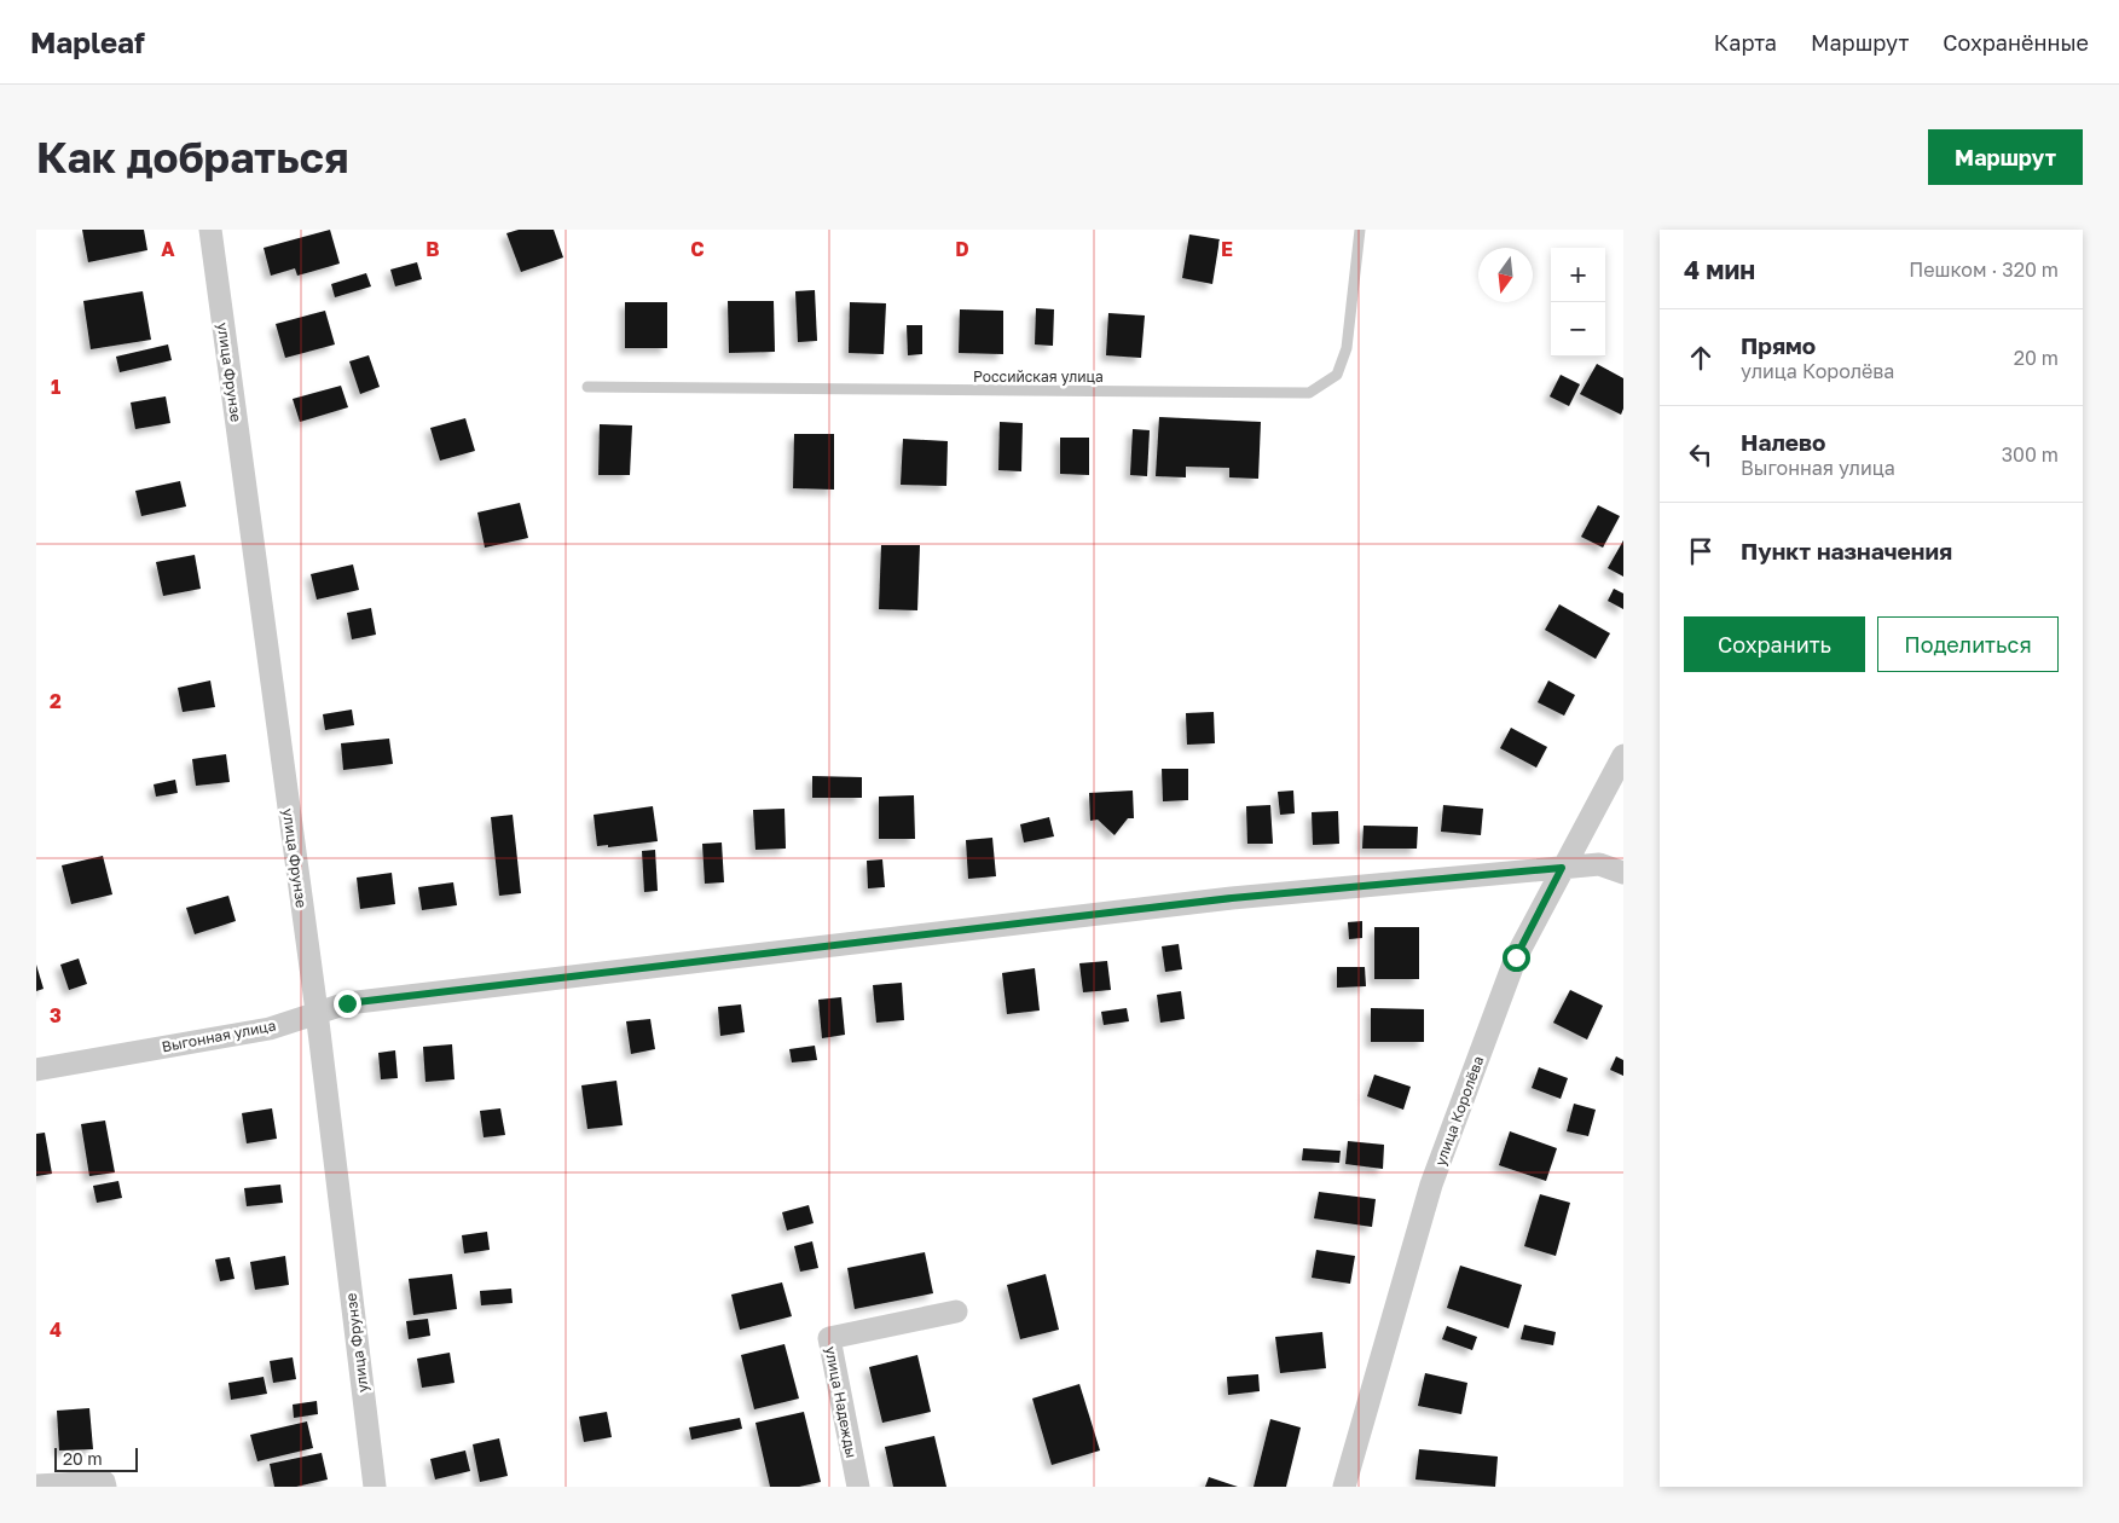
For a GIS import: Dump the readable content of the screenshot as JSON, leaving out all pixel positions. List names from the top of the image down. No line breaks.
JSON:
{"streets":{"street":["улица Фрунзе","Выгонная улица","улица Королёва","улица Надежды"],"lane":["Российская улица"]},"crossings":[["улица Фрунзе","Выгонная улица"],["Выгонная улица","улица Королёва"]],"scale_bar":"20 m","north":"bottom","page":{"header":"Mapleaf","nav":["Карта","Маршрут","Сохранённые"],"buttons":["Маршрут",["Сохранить","Поделиться"]],"title":"Как добраться","heading":["4 мин","Пешком · 320 m"],"map_buttons":["+","−"],"list":[["Прямо","улица Королёва","20 m"],["Налево","Выгонная улица","300 m"],"Пункт назначения"],"scale":"20 m"},"grid":{"columns":["A","B","C","D","E"],"rows":["1","2","3","4"]}}
